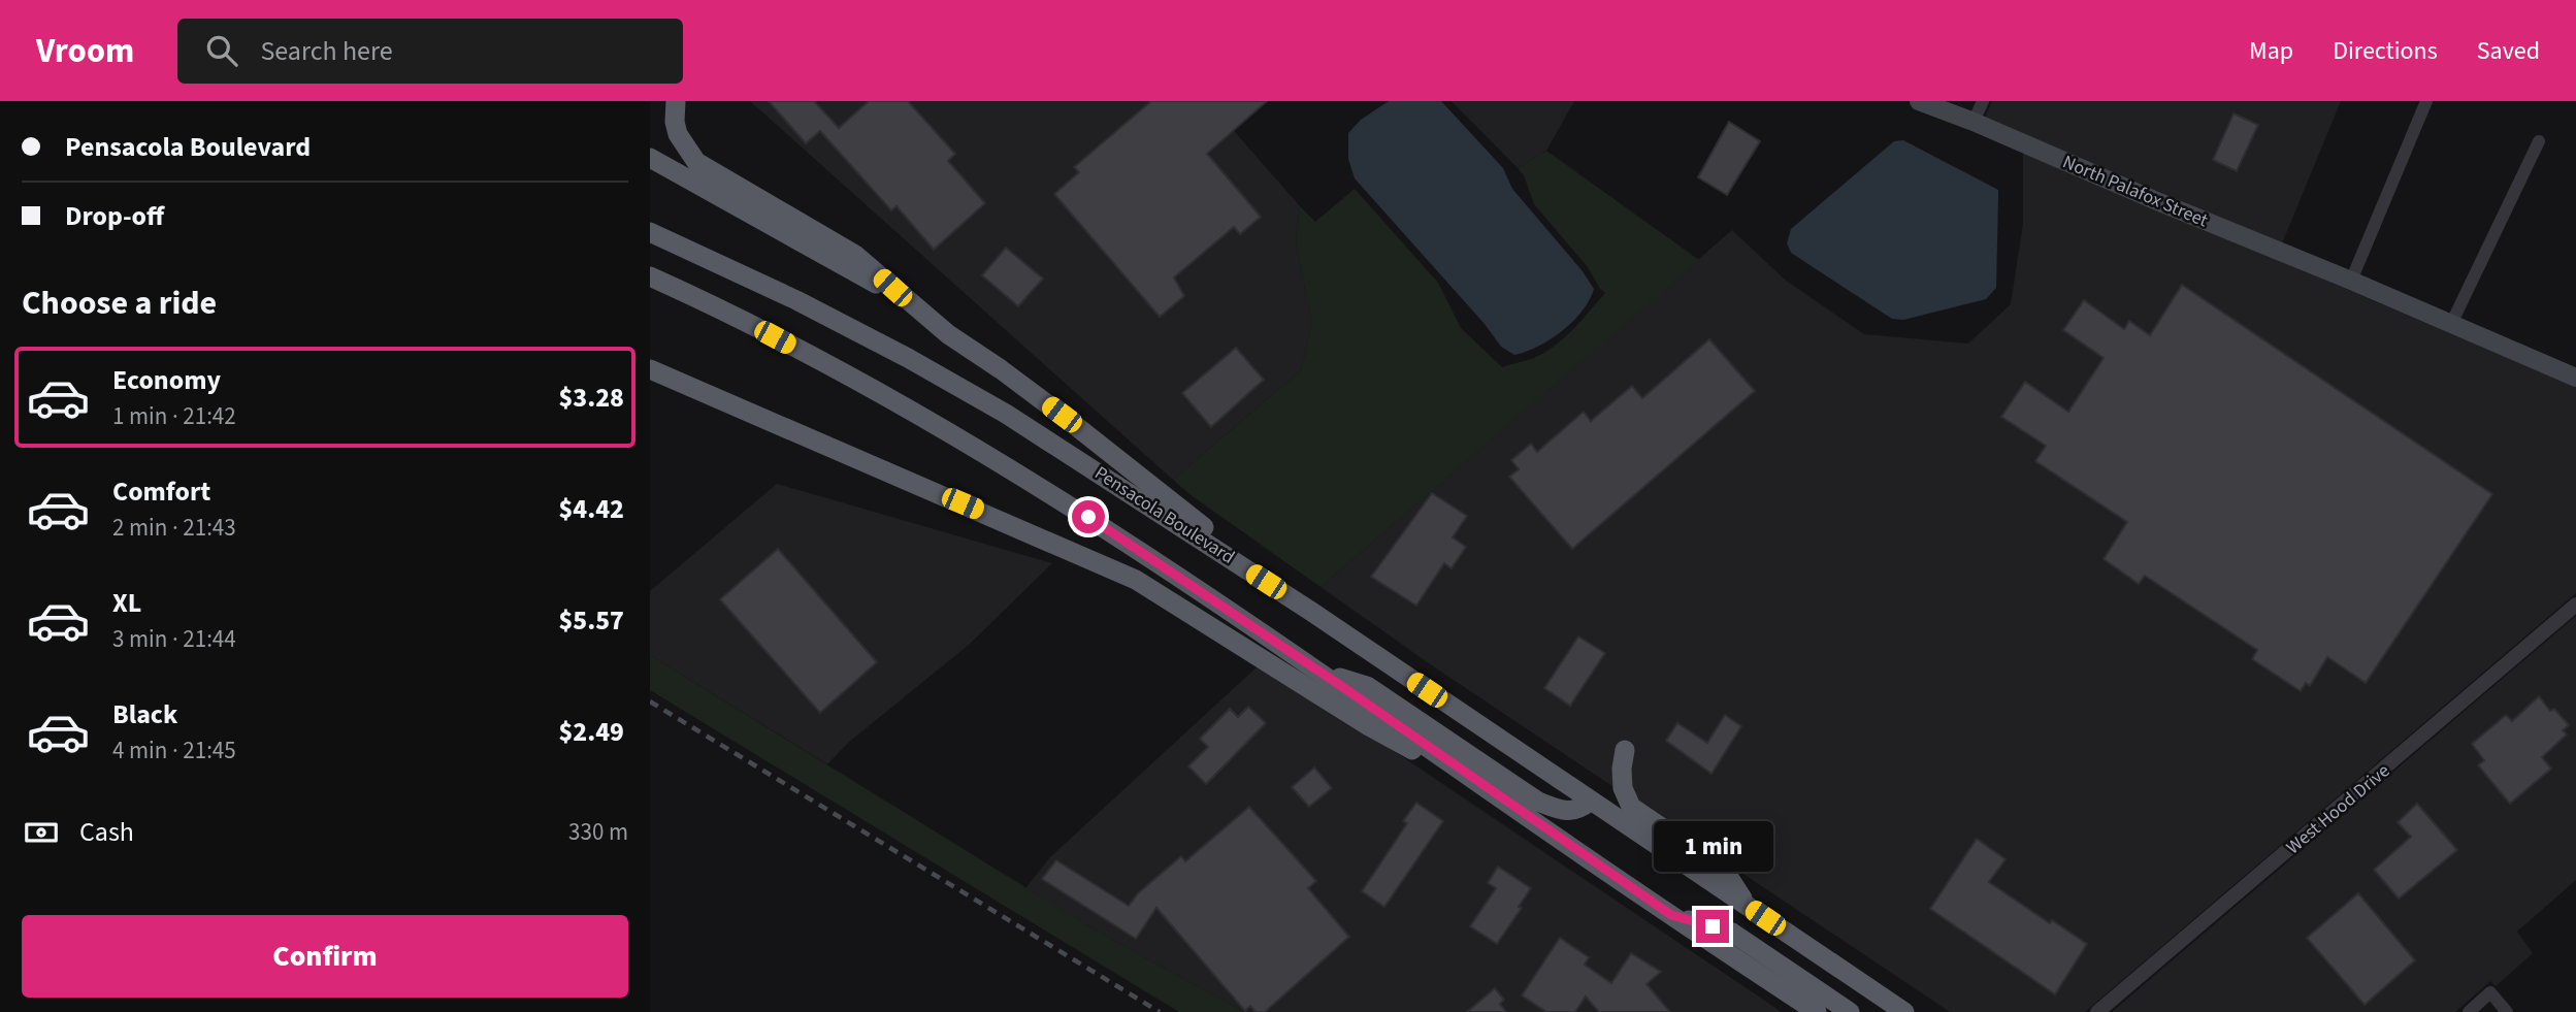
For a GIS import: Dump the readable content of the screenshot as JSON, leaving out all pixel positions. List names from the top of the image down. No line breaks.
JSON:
{"streets":{"highway":["Pensacola Boulevard"],"main road":["North Palafox Street"],"street":["West Hood Drive"]},"page":{"header":"Vroom","search":"Search here","nav":["Map","Directions","Saved"],"banner":["Pensacola Boulevard","Drop-off"],"heading":"Choose a ride","list":[{"name":"Economy","note":"1 min · 21:42","value":"$3.28"},{"name":"Comfort","note":"2 min · 21:43","value":"$4.42"},{"name":"XL","note":"3 min · 21:44","value":"$5.57"},{"name":"Black","note":"4 min · 21:45","value":"$2.49"}],"pay":["Cash","330 m"],"bubble":"1 min","buttons":"Confirm"}}
